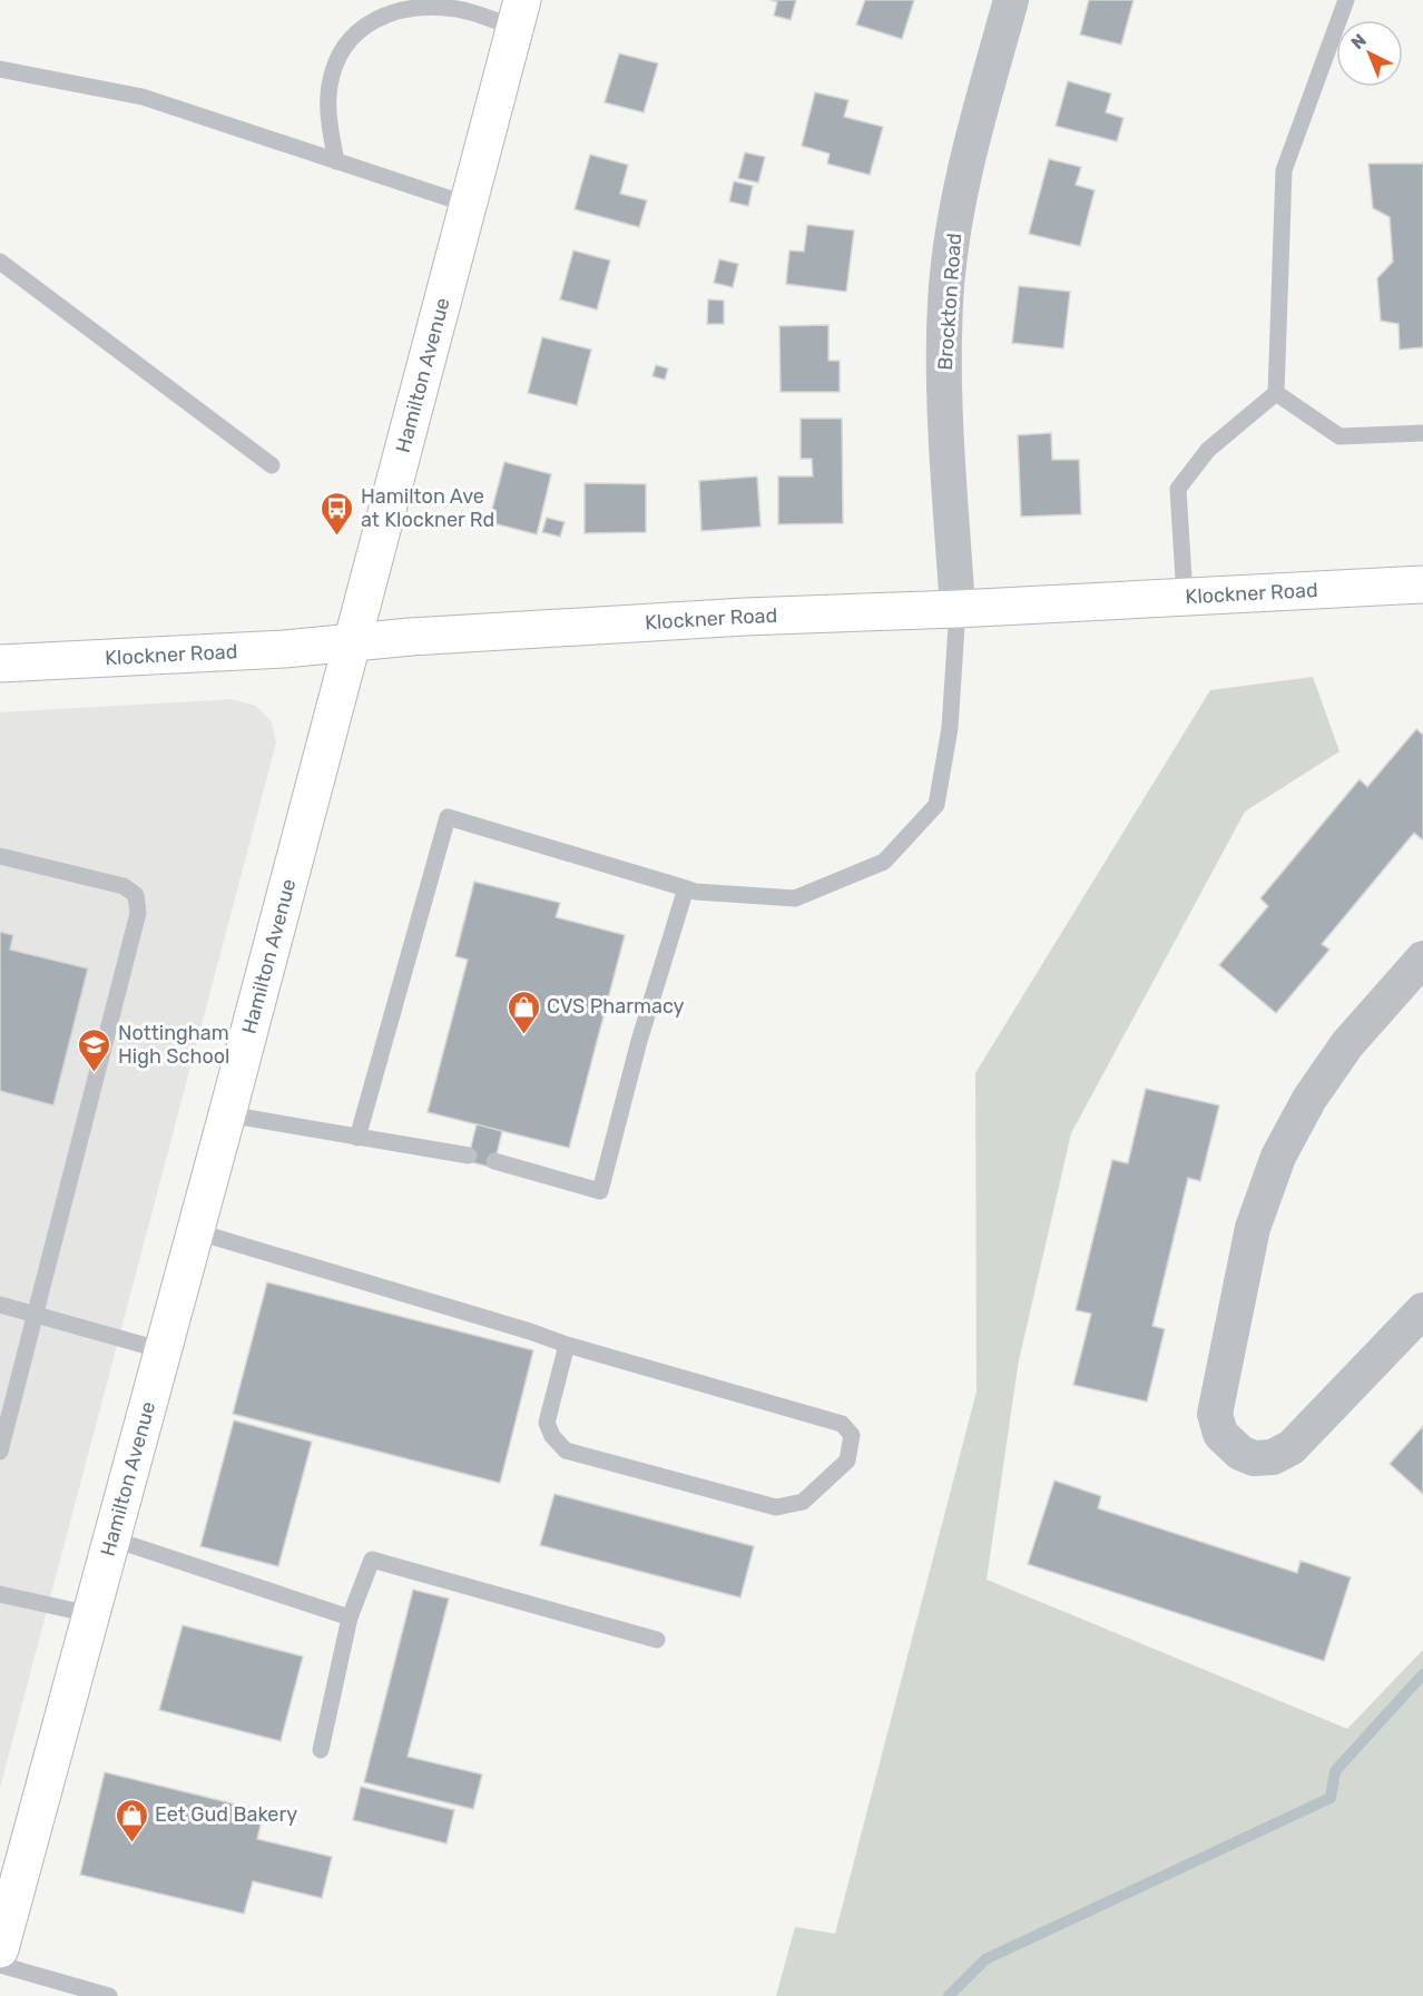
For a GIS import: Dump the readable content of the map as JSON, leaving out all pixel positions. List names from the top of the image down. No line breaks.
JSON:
{"streets":{"main road":["Hamilton Avenue","Klockner Road"],"street":["Brockton Road"]},"crossings":[["Brockton Road","Klockner Road"],["Hamilton Avenue","Klockner Road"]],"places":{"bus stop":["Hamilton Ave at Klockner Rd"],"shop":["CVS Pharmacy","Eet Gud Bakery"],"school or university":["Nottingham High School"]},"north":"top left"}
